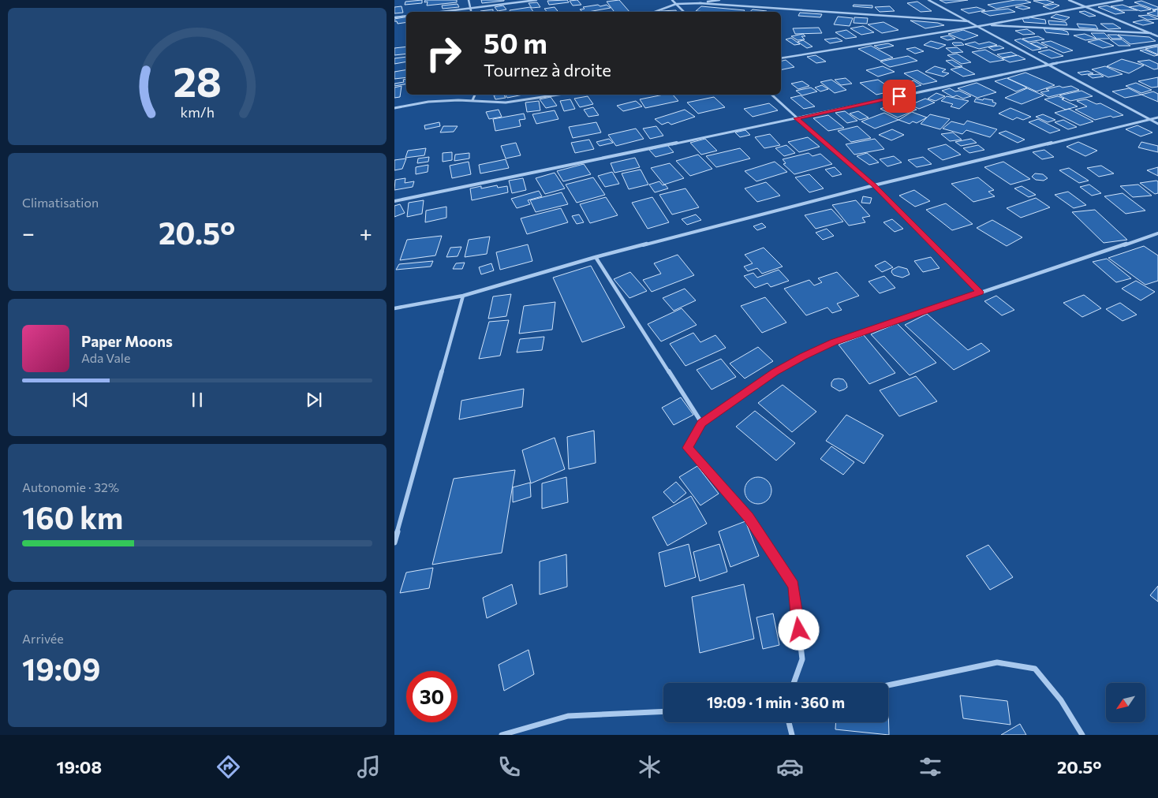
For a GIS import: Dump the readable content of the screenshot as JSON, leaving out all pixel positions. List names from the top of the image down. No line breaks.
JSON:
{"north":"bottom left","page":{"turn":["50 m","Tournez à droite"],"tile":["Climatisation",["Autonomie · 32%","160 km"],["Arrivée","19:09"]],"heat":["−","20.5°","+"],"song":["Paper Moons","Ada Vale"],"limit":"30","trip":"19:09 · 1 min · 360 m","tabs":["19:08","20.5°"],"gauge":["28","km/h"]}}
